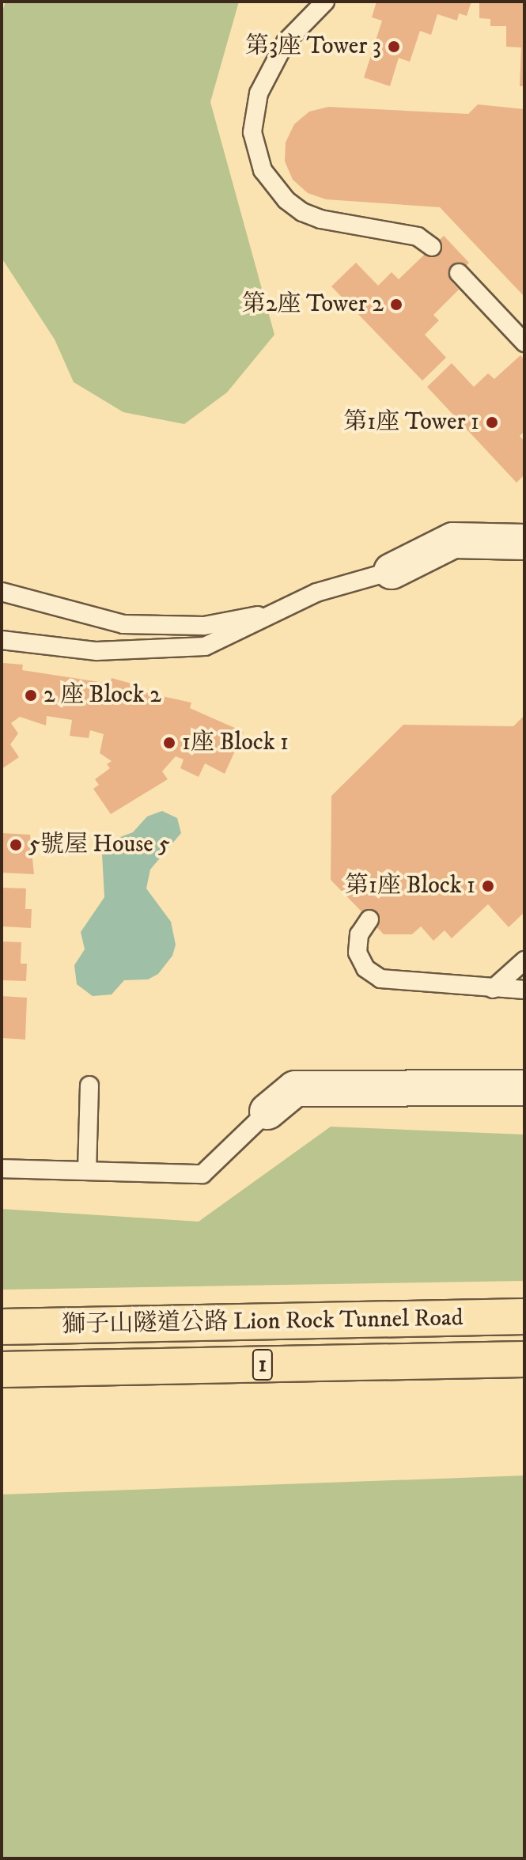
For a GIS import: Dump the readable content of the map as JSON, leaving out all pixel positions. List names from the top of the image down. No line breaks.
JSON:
{"streets":{"highway":["獅子山隧道公路 Lion Rock Tunnel Road","1"]},"places":["第3座 Tower 3","第2座 Tower 2","第1座 Tower 1","2 座 Block 2","1座 Block 1","5號屋 House 5","第1座 Block 1"]}
